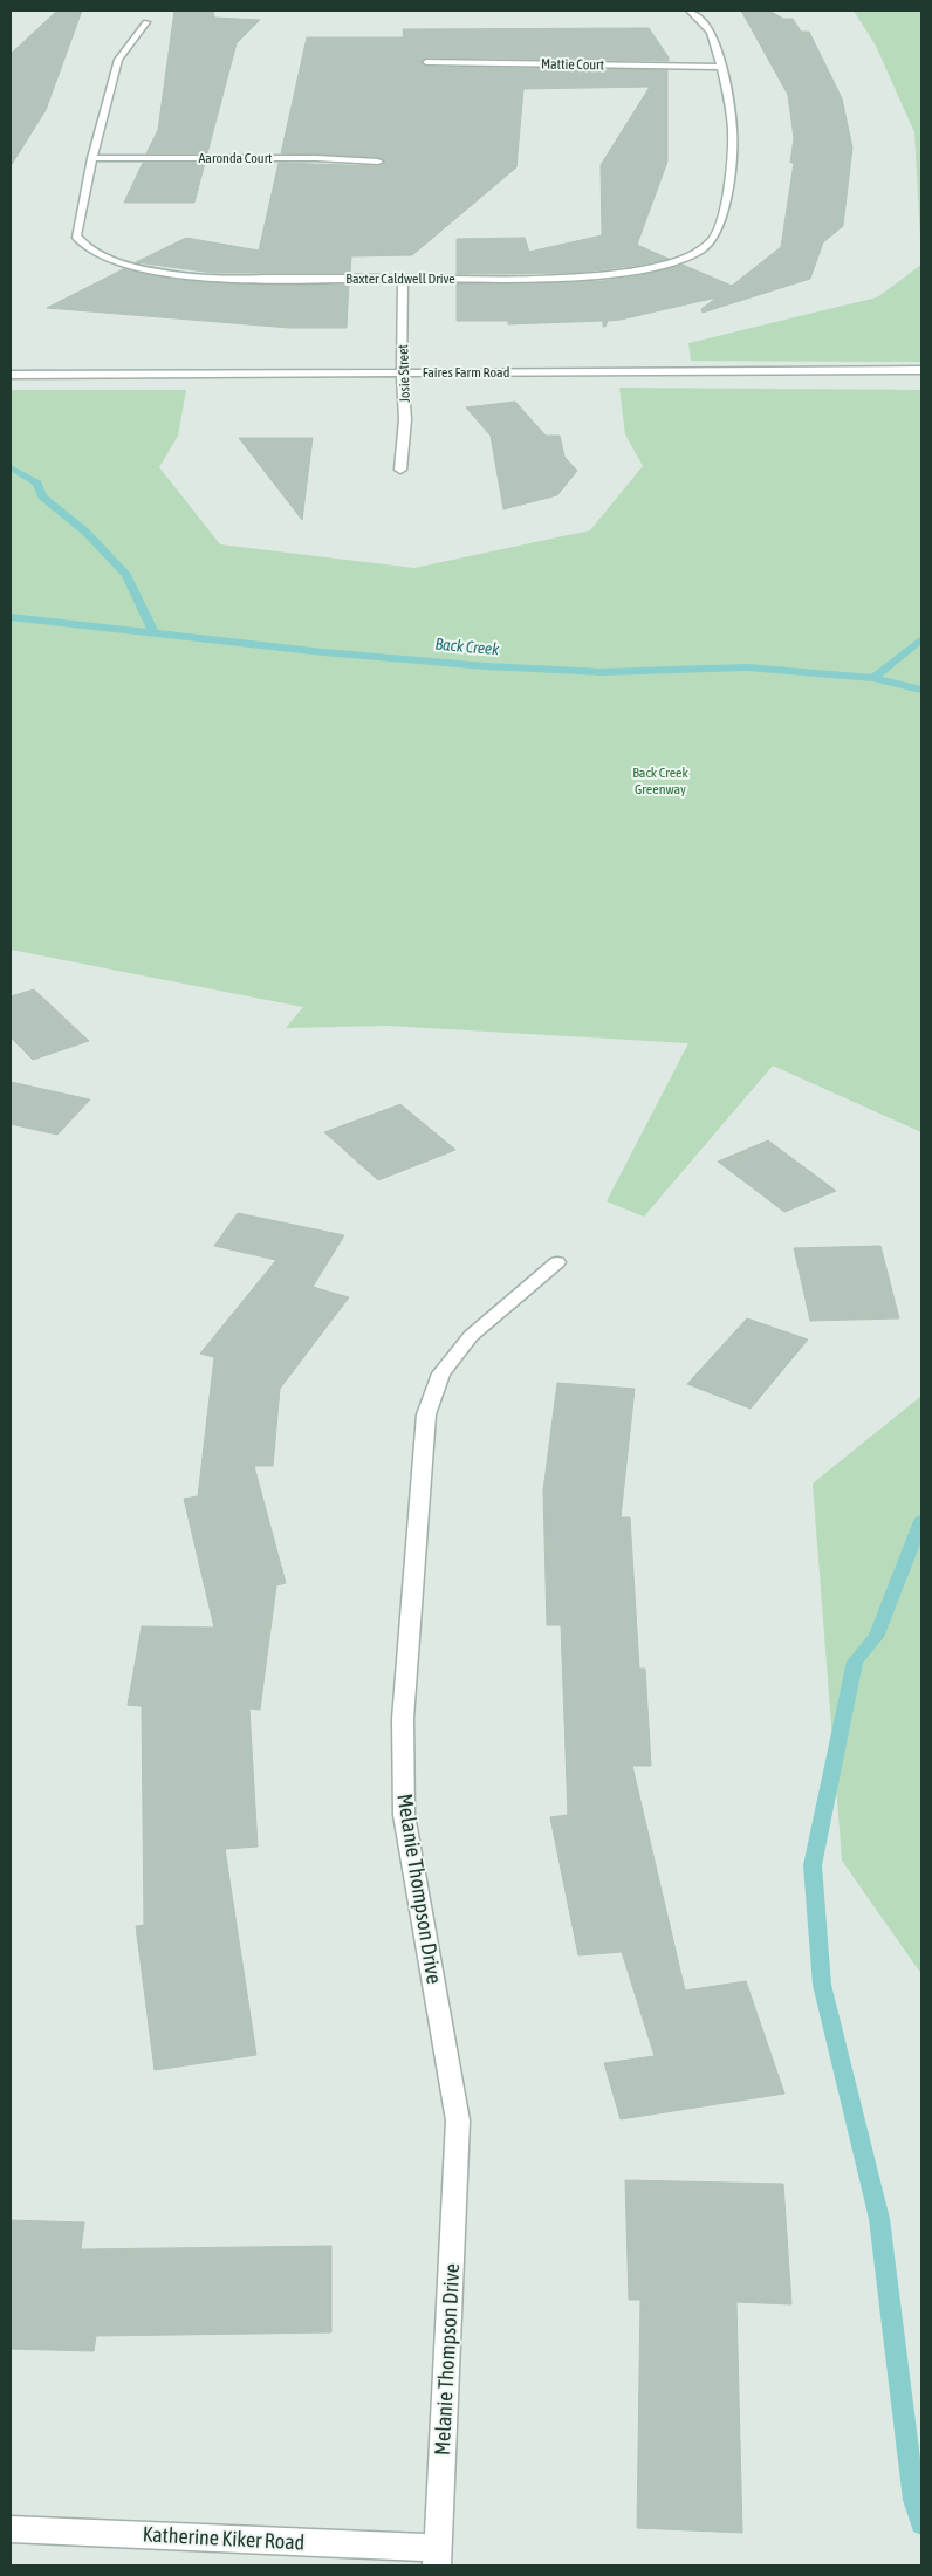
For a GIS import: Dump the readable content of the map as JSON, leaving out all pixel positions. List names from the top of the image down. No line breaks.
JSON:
{"streets":{"street":["Mattie Court","Aaronda Court","Baxter Caldwell Drive","Faires Farm Road","Josie Street","Melanie Thompson Drive","Katherine Kiker Road"]},"crossings":[["Mattie Court","Baxter Caldwell Drive"],["Aaronda Court","Baxter Caldwell Drive"],["Baxter Caldwell Drive","Josie Street"],["Faires Farm Road","Josie Street"],["Melanie Thompson Drive","Katherine Kiker Road"]],"water":["Back Creek"],"parks":["Back Creek Greenway"]}
